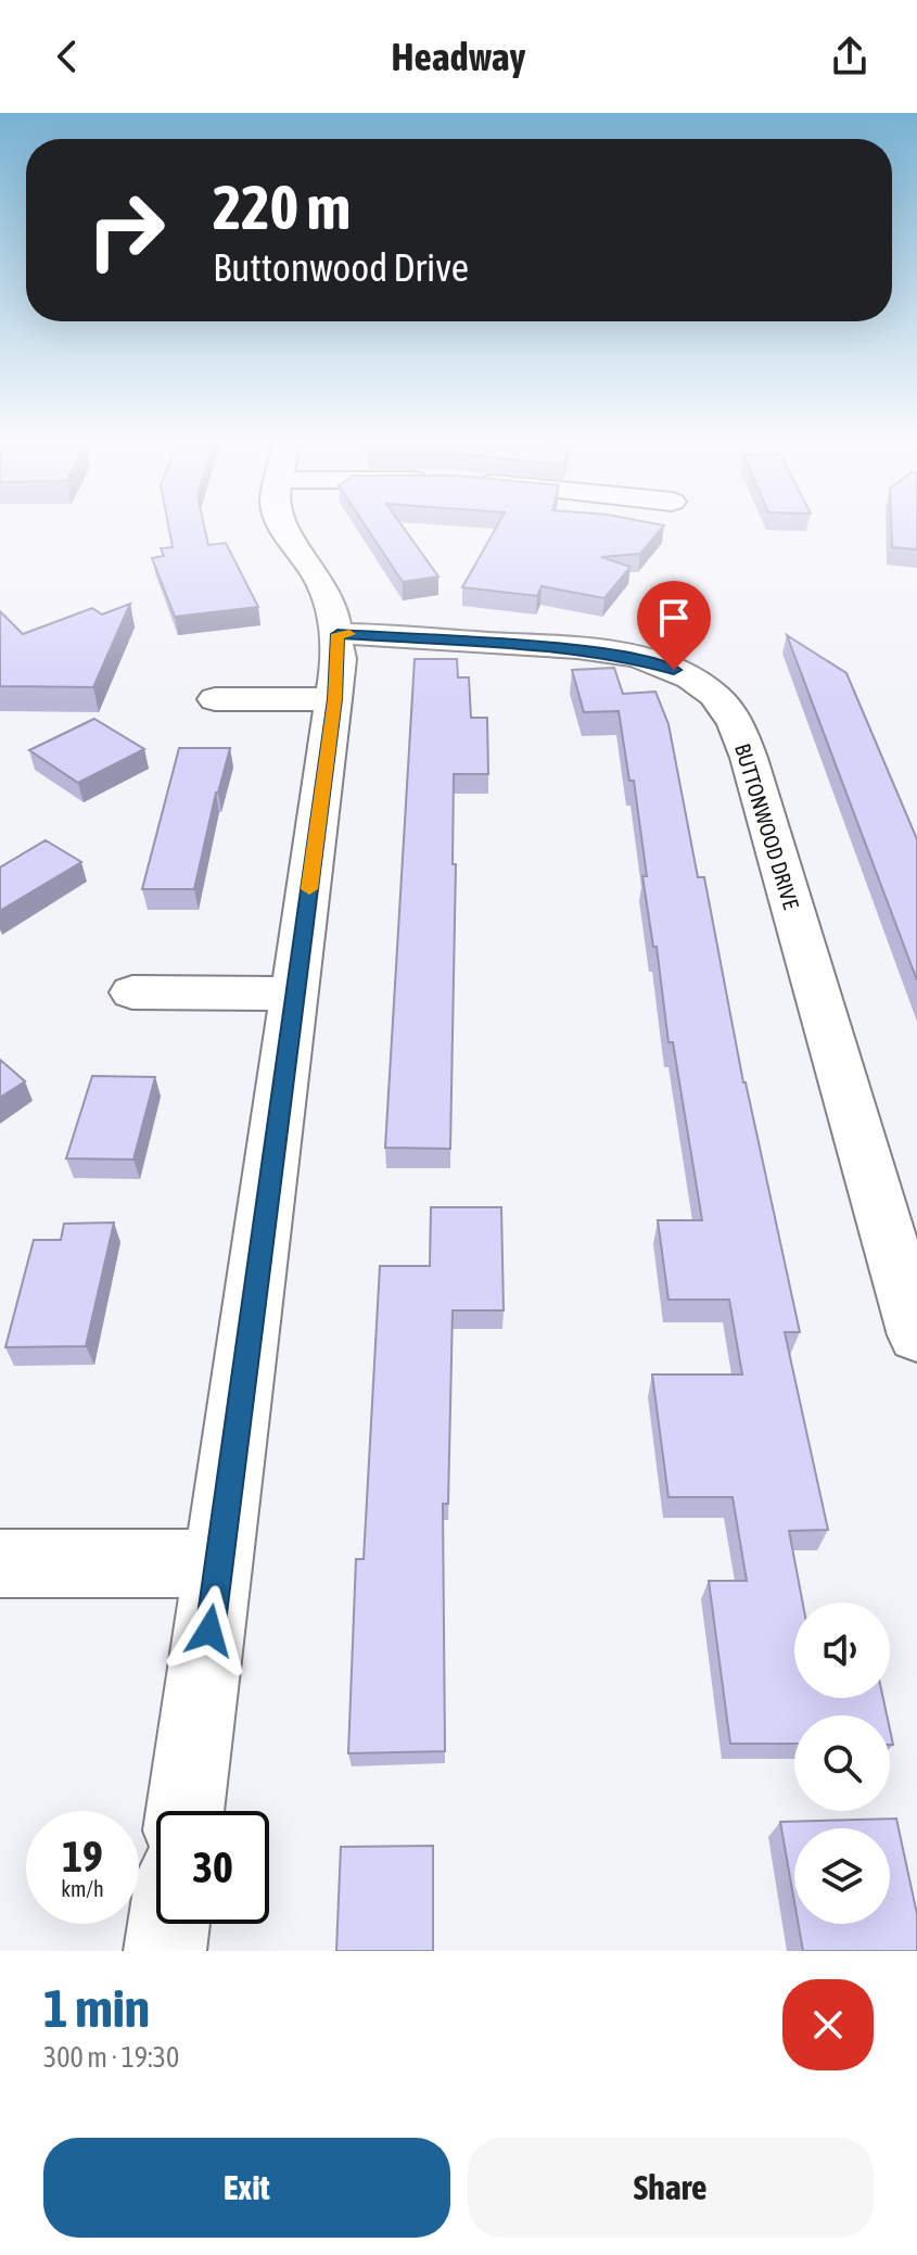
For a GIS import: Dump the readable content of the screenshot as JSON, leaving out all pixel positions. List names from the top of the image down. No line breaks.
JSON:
{"streets":{"street":["BUTTONWOOD DRIVE"]},"page":{"header":"Headway","turn":["220 m","Buttonwood Drive"],"speed":"19 km/h","limit":"30","heading":["1 min","300 m · 19:30"],"buttons":["Exit","Share"]}}
